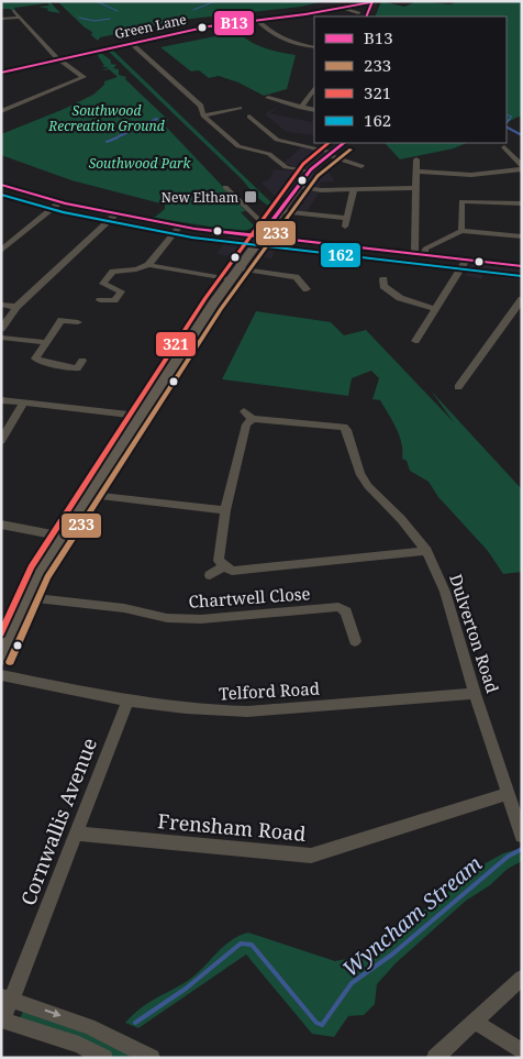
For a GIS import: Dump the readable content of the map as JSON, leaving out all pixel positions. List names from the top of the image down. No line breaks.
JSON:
{"streets":{"main road":["Green Lane"],"street":["Chartwell Close","Dulverton Road","Telford Road","Cornwallis Avenue","Frensham Road"]},"crossings":[["Dulverton Road","Telford Road"],["Dulverton Road","Frensham Road"],["Telford Road","Cornwallis Avenue"],["Cornwallis Avenue","Frensham Road"]],"water":["Wyncham Stream"],"parks":["Southwood Recreation Ground","Southwood Park"],"places":{"transit":["New Eltham"]},"lines":["transit line B13","transit line 321","transit line 233","transit line 162"],"legend":["B13","233","321","162"]}
